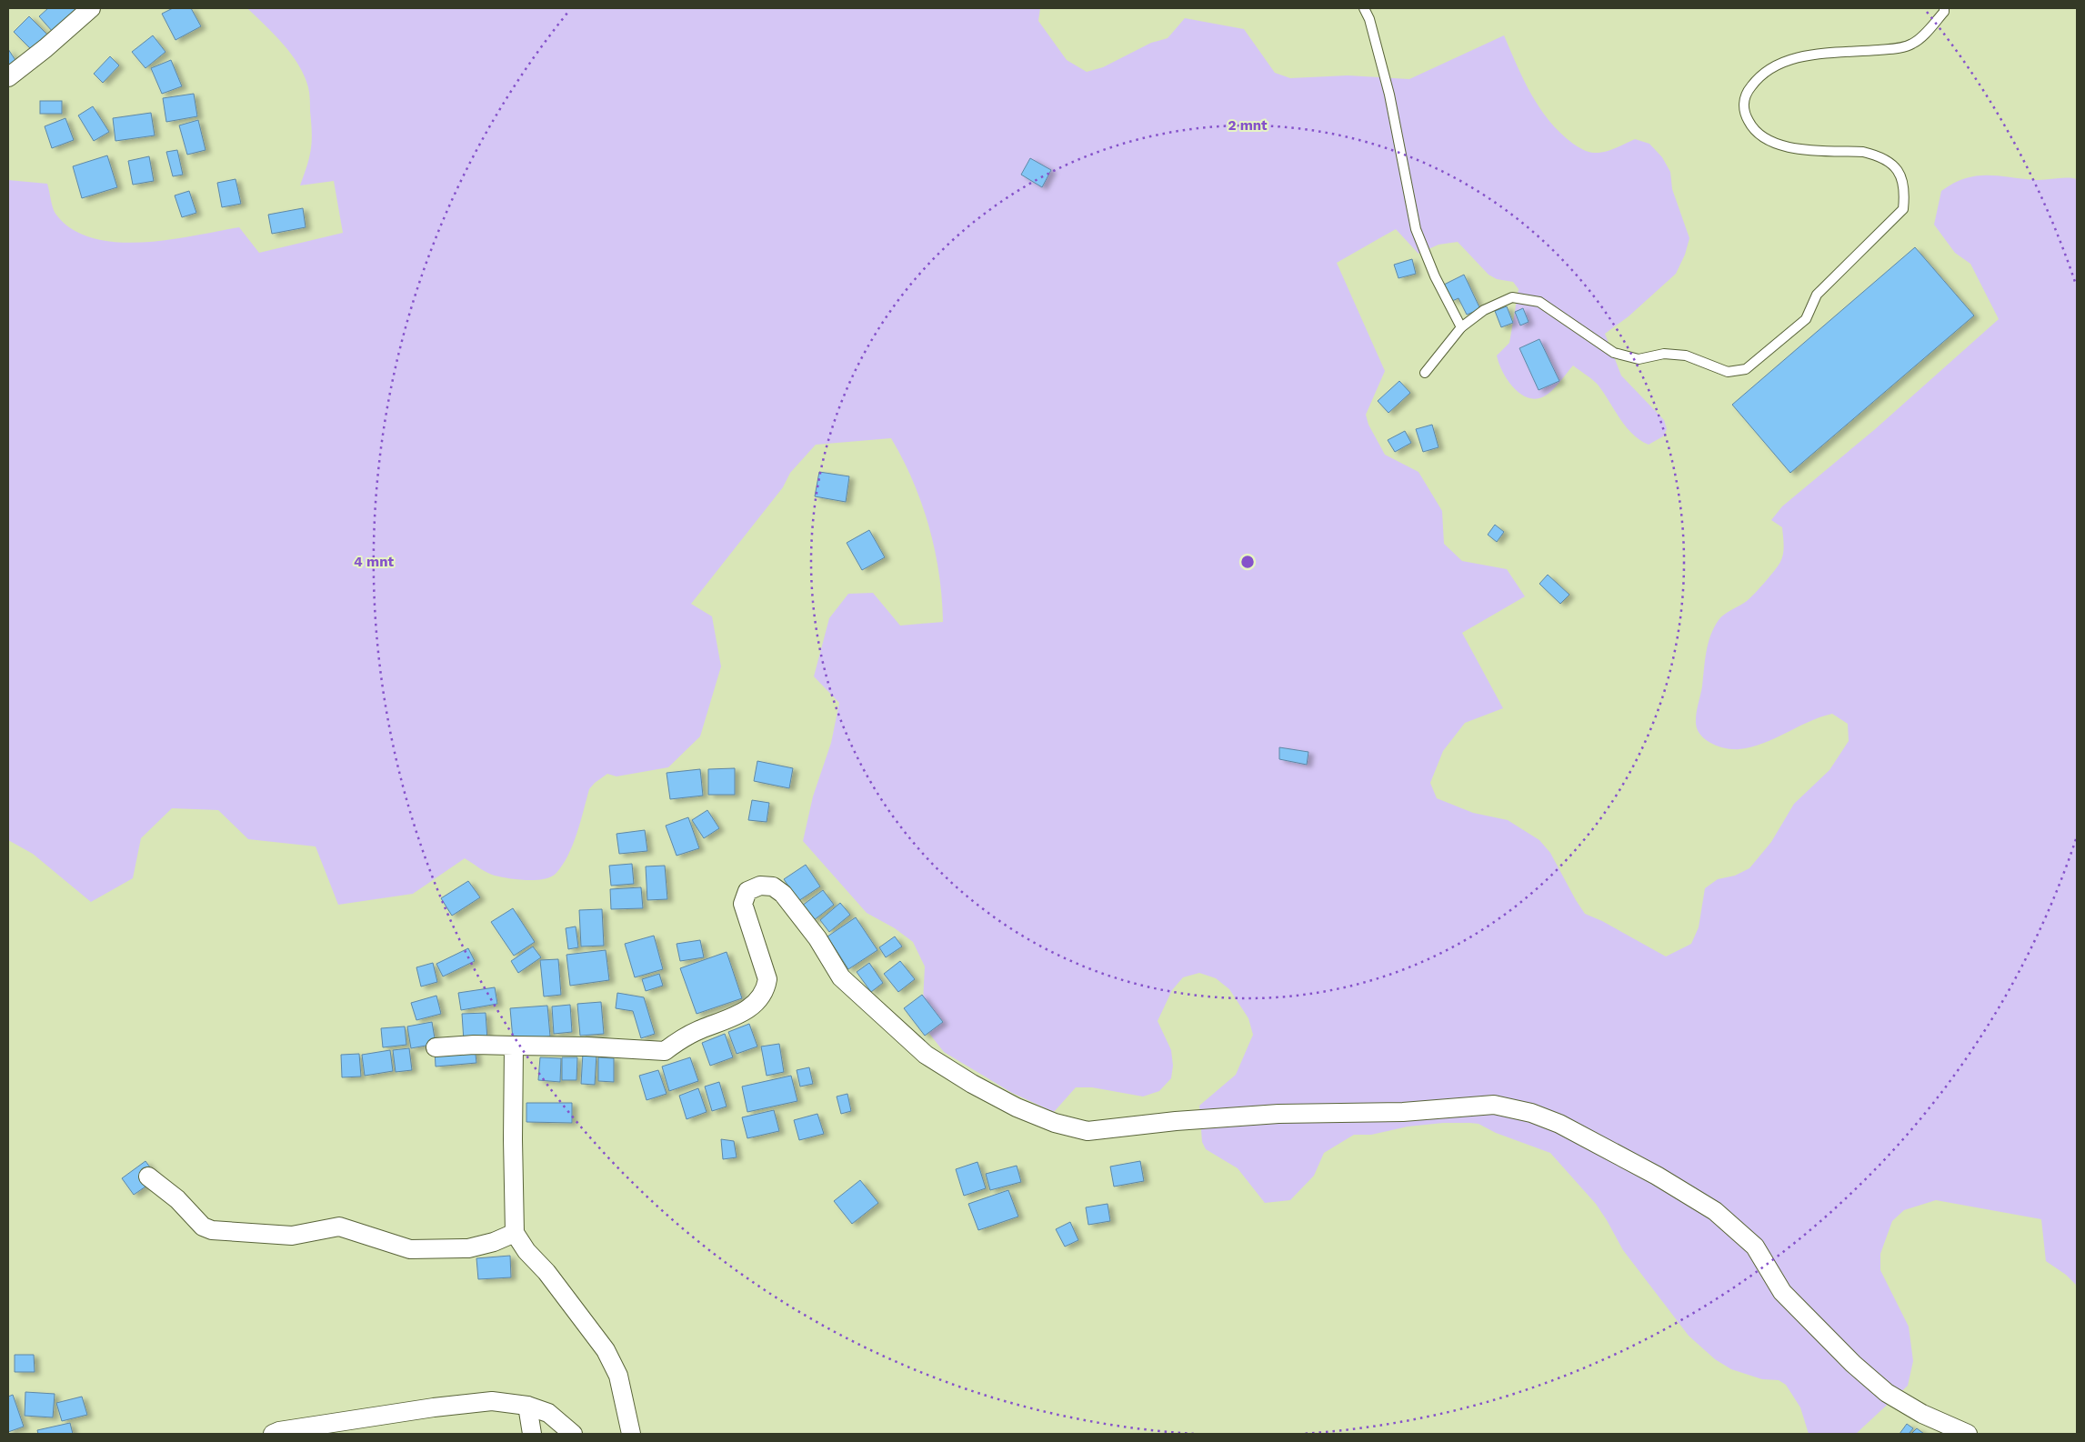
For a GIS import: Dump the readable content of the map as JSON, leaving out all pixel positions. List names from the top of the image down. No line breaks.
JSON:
{"rings":["2 mnt","4 mnt"]}
